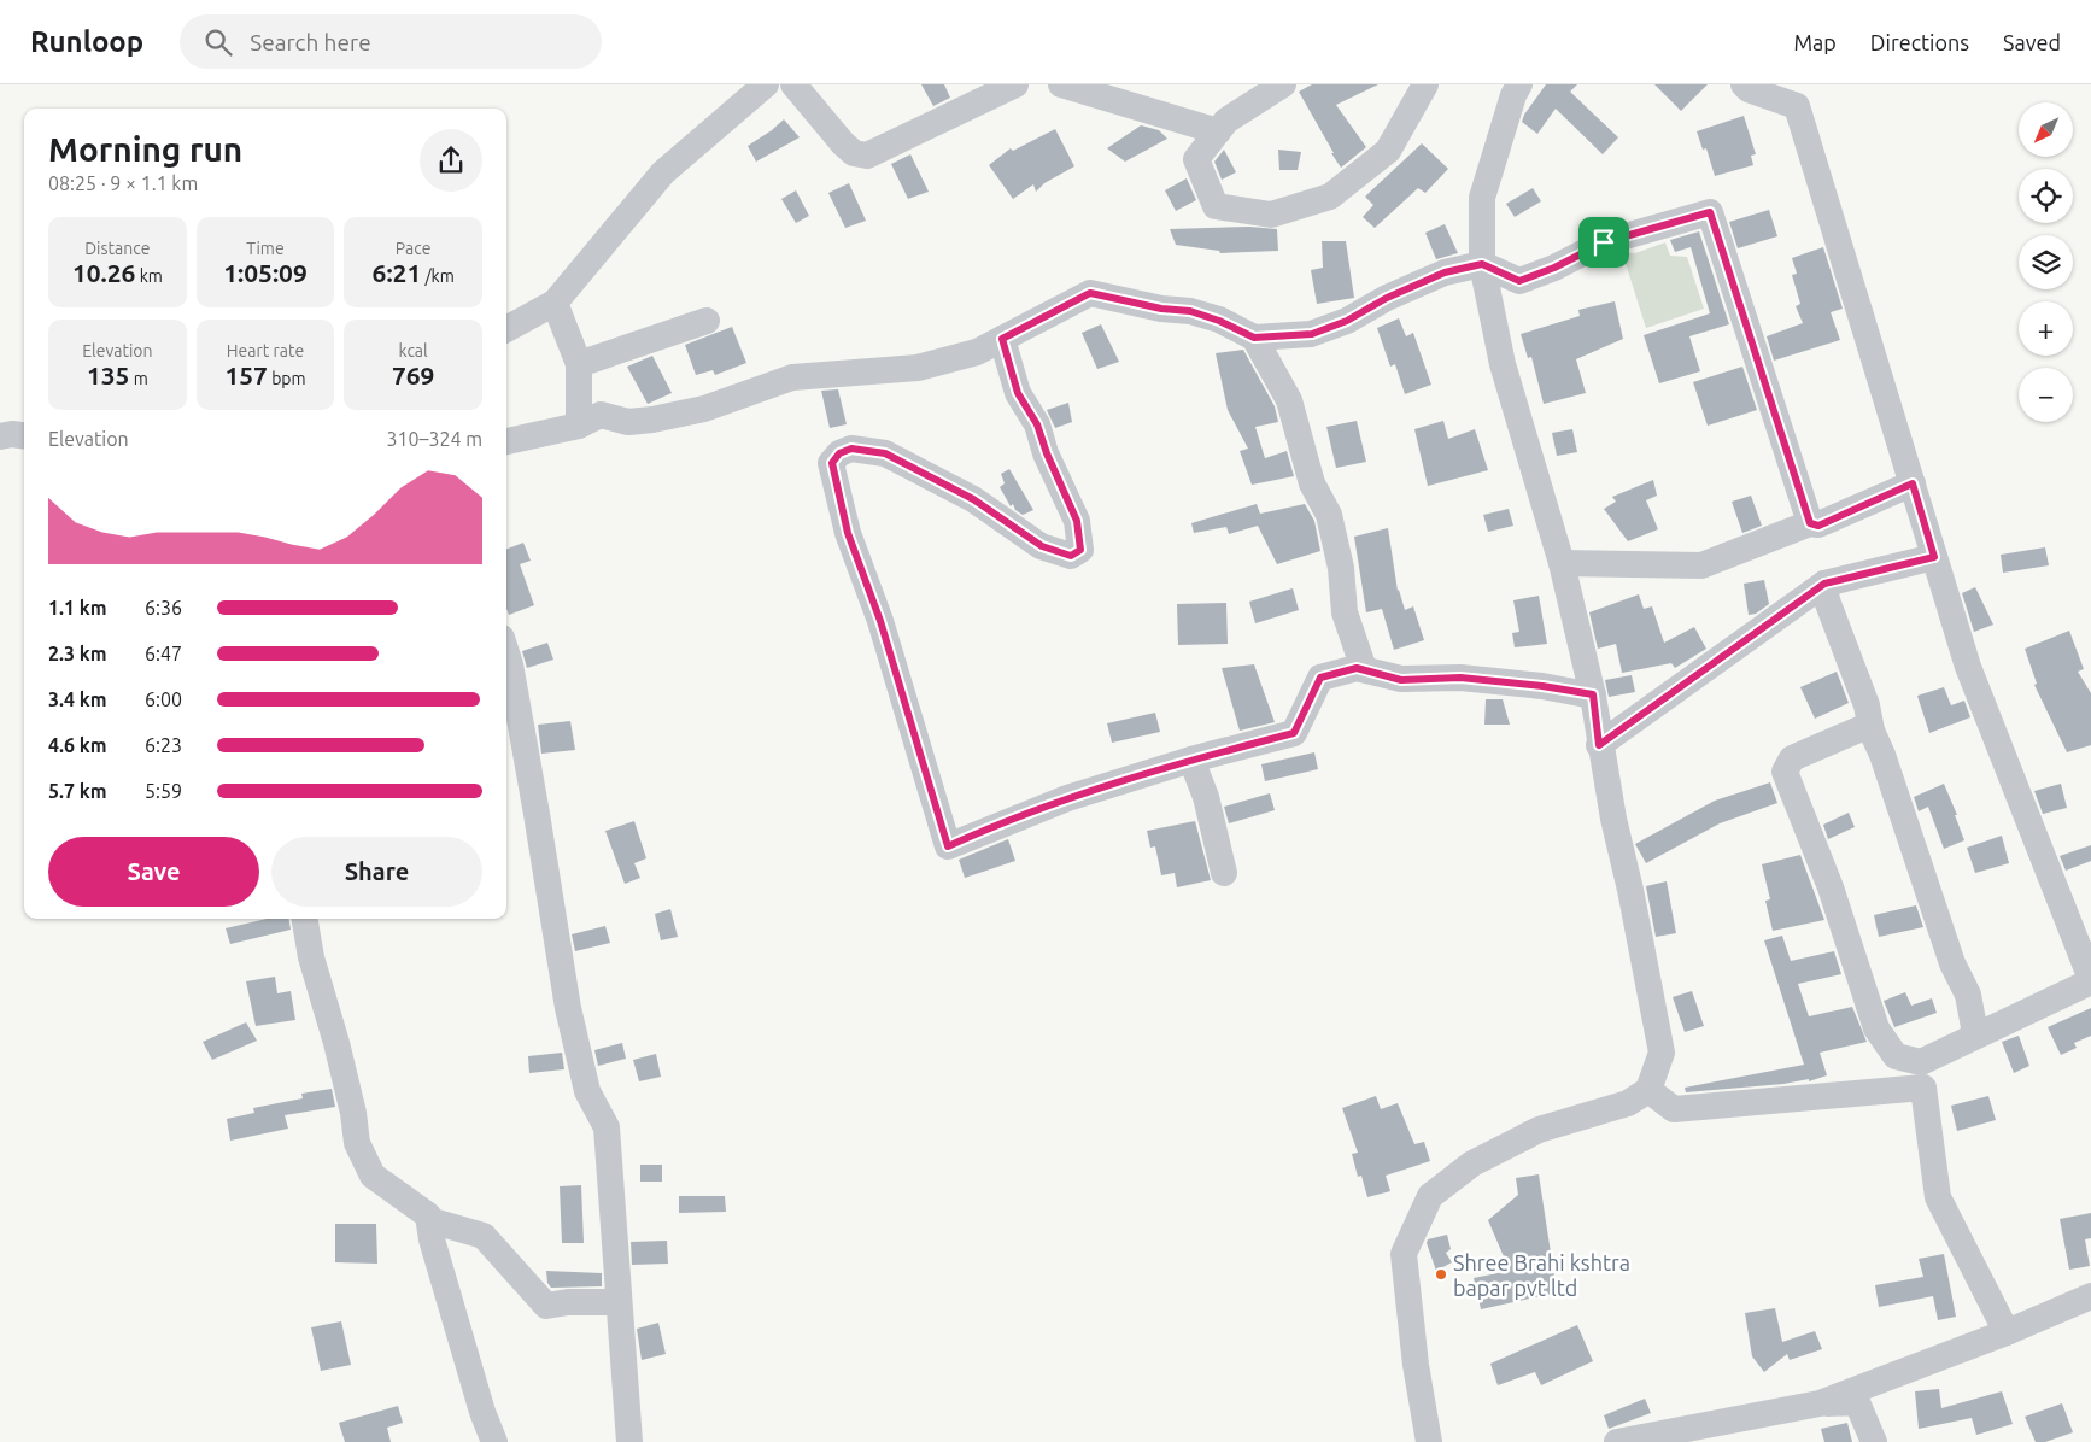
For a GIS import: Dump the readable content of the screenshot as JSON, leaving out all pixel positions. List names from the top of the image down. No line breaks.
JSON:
{"places":["Shree Brahi kshtra bapar pvt ltd"],"north":"bottom left","page":{"header":"Runloop","search":"Search here","nav":["Map","Directions","Saved"],"map_buttons":["+","−"],"heading":["Morning run","08:25 · 9 × 1.1 km"],"stats":[["Distance","10.26 km"],["Time","1:05:09"],["Pace","6:21 /km"],["Elevation","135 m"],["Heart rate","157 bpm"],["kcal","769"]],"chart":["Elevation","310–324 m"],"list":[{"name":"1.1 km","note":"6:36"},{"name":"2.3 km","note":"6:47"},{"name":"3.4 km","note":"6:00"},{"name":"4.6 km","note":"6:23"},{"name":"5.7 km","note":"5:59"}],"buttons":["Save","Share"]}}
